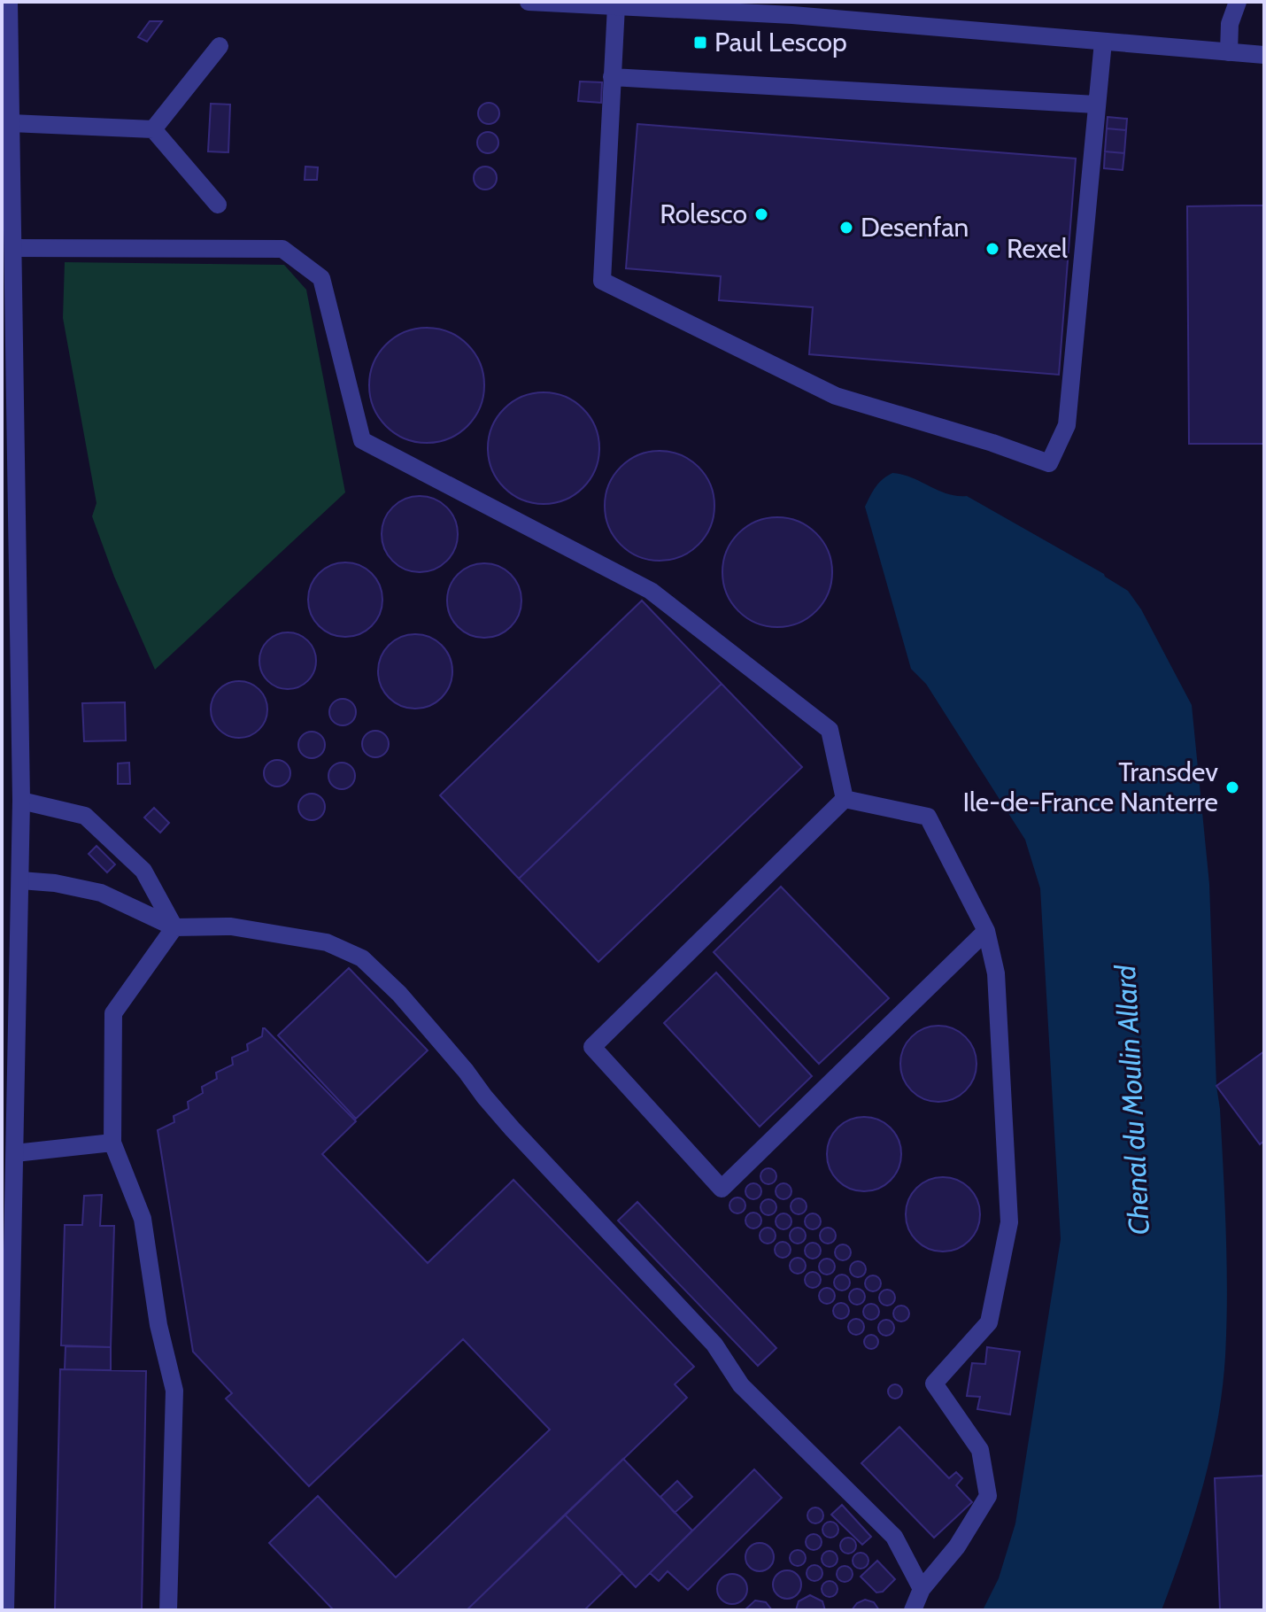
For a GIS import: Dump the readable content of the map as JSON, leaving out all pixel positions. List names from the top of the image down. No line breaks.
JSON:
{"water":["Chenal du Moulin Allard"],"places":{"transit":["Paul Lescop"],"other":["Rolesco","Desenfan","Rexel","Transdev Ile-de-France Nanterre"]}}
